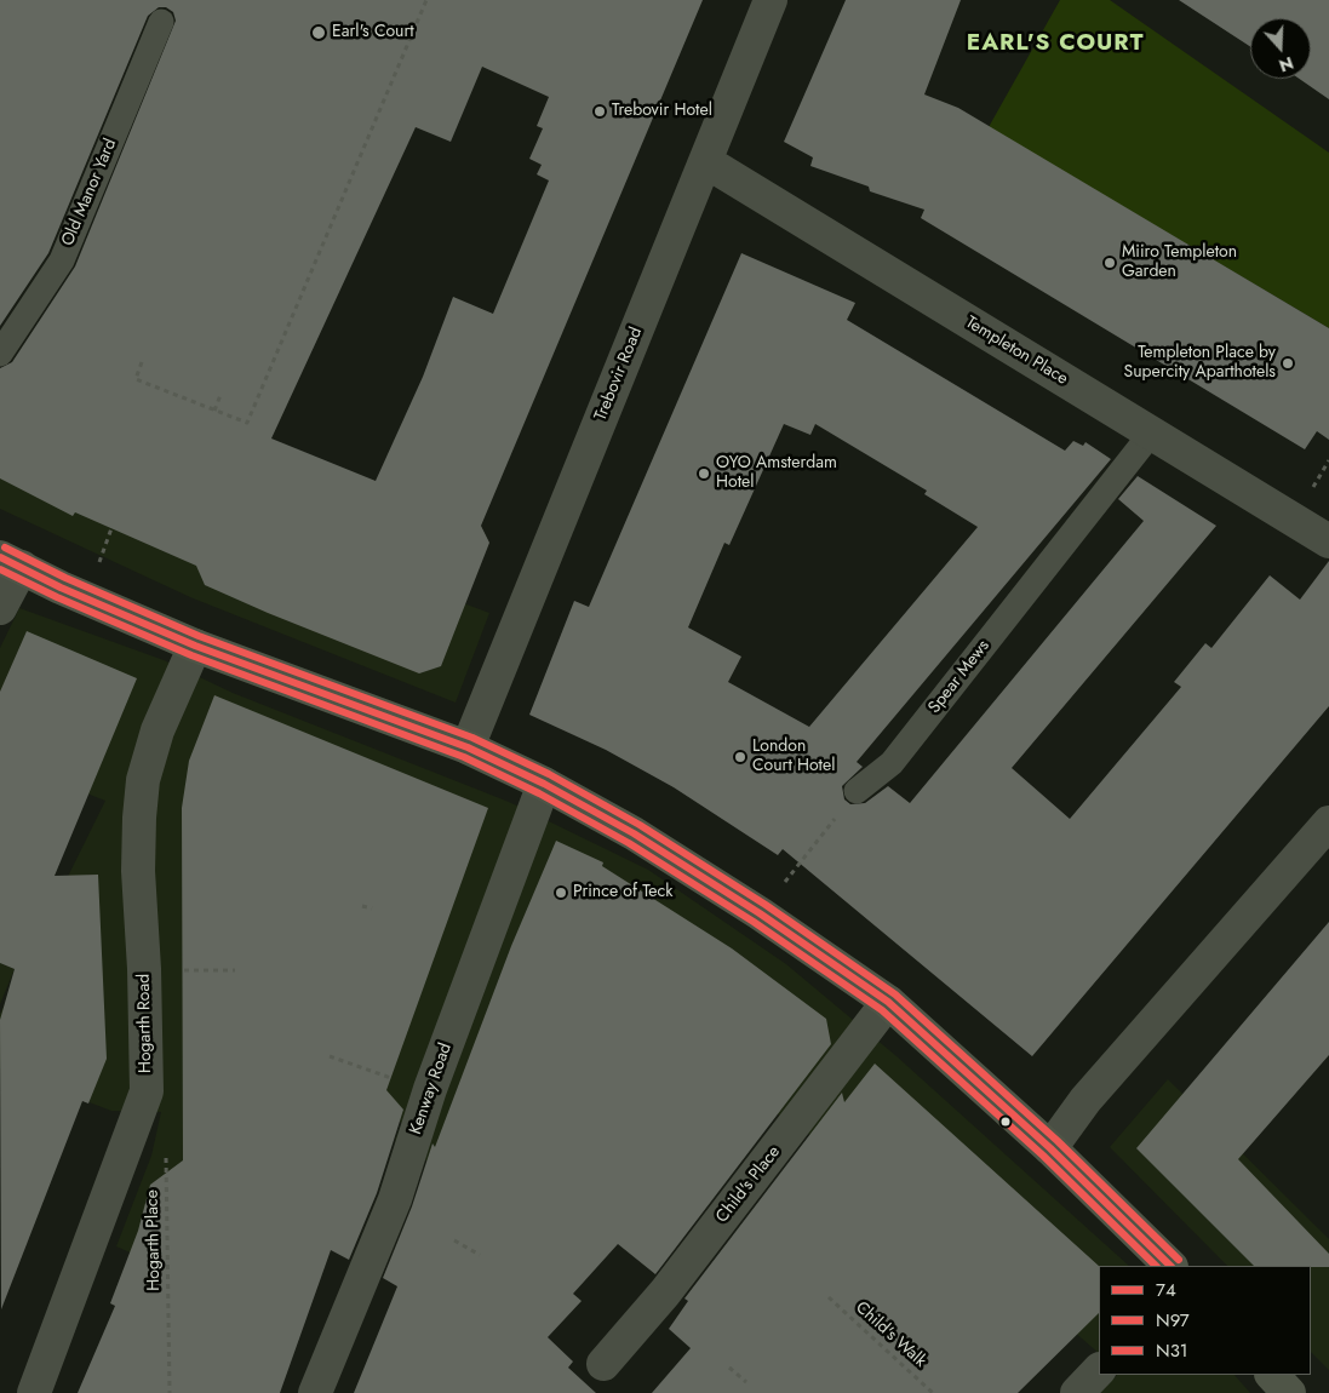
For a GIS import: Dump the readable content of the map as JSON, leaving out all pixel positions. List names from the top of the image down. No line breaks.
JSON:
{"streets":{"street":["Templeton Place","Trebovir Road","Hogarth Road","Kenway Road","Child's Place"],"lane":["Old Manor Yard","Spear Mews"],"path":["Hogarth Place","Child's Walk"]},"crossings":[["Templeton Place","Trebovir Road"],["Templeton Place","Spear Mews"]],"districts":["EARL'S COURT"],"places":["Earl's Court","Trebovir Hotel","Miiro Templeton Garden","Templeton Place by Supercity Aparthotels","OYO Amsterdam Hotel","London Court Hotel","Prince of Teck"],"lines":["transit line N31","transit line 74","transit line N97"],"legend":["74","N97","N31"],"north":"bottom"}
